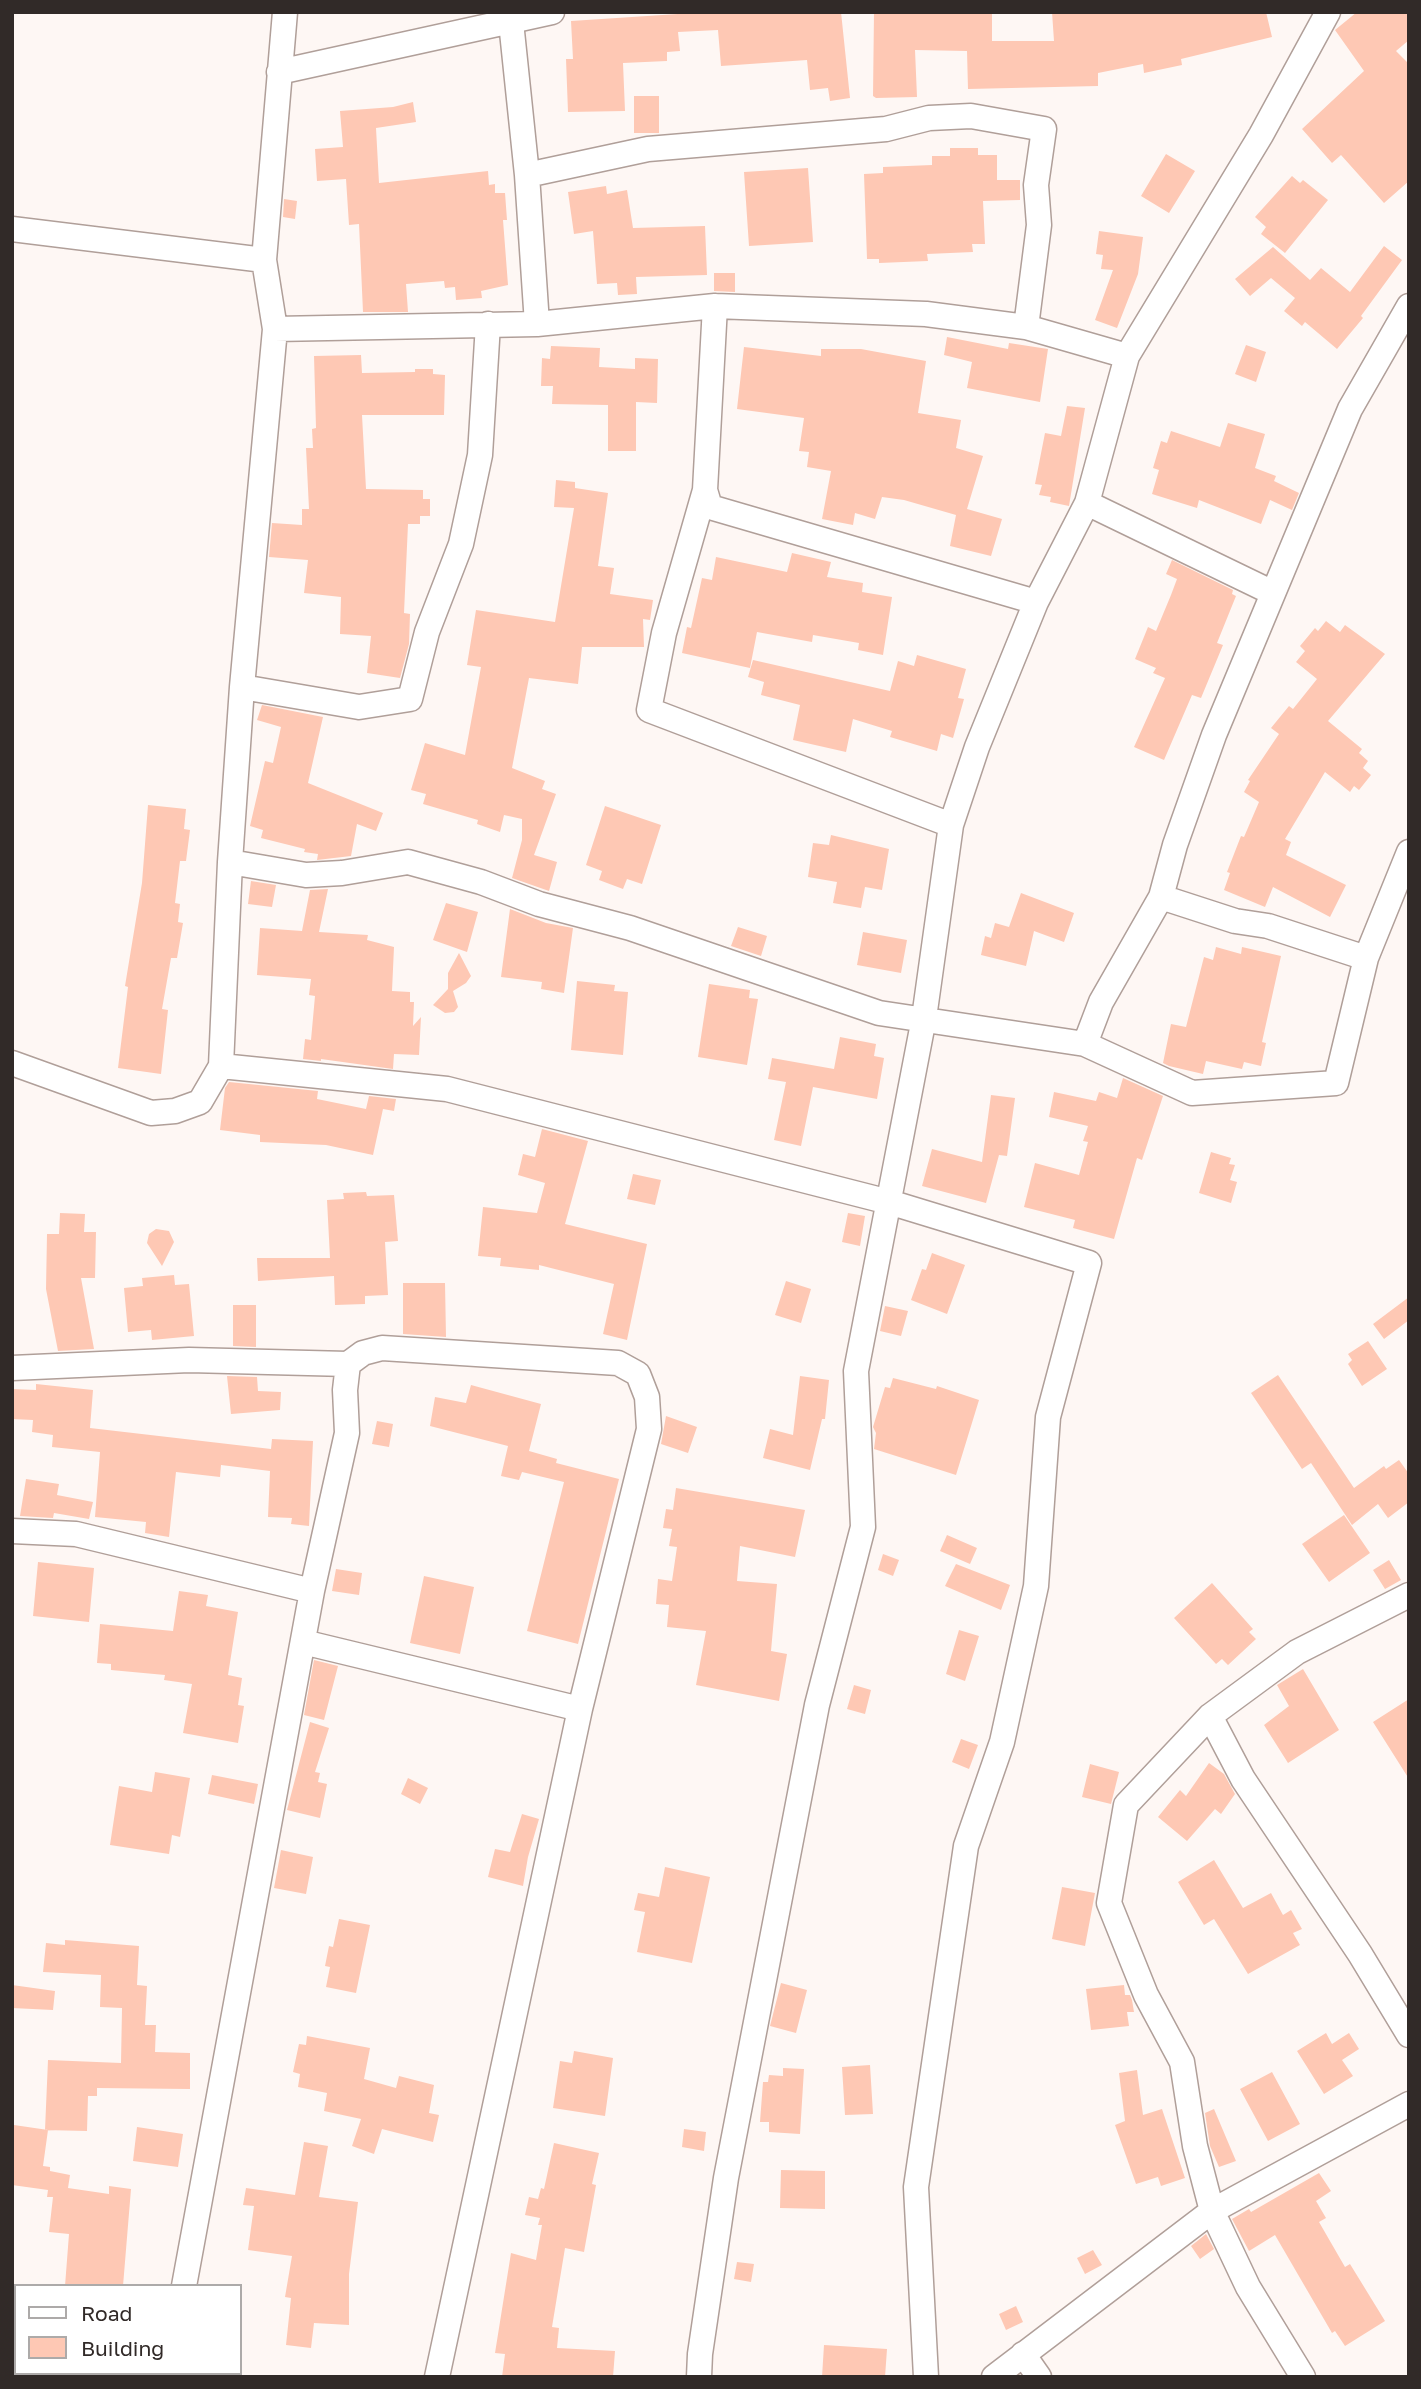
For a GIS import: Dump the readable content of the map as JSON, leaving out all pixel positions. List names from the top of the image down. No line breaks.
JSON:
{"legend":["Road","Building"]}
